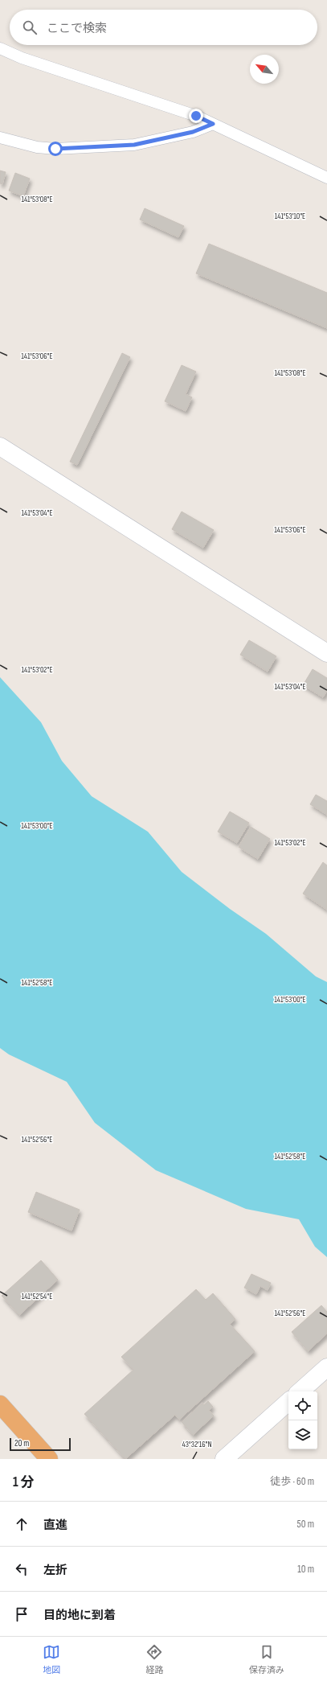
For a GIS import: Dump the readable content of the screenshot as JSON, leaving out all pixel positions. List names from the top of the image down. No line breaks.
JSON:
{"scale_bar":"20 m","north":"top left","page":{"search":"ここで検索","scale":"20 m","heading":["1 分","徒歩 · 60 m"],"list":[["直進","50 m"],["左折","10 m"],"目的地に到着"],"nav":["地図","経路","保存済み"]},"coordinates":["141°53'08\"E","141°53'10\"E","141°53'06\"E","141°53'04\"E","141°53'02\"E","141°53'00\"E","141°52'58\"E","141°52'56\"E","141°52'54\"E","43°32'16\"N"]}
